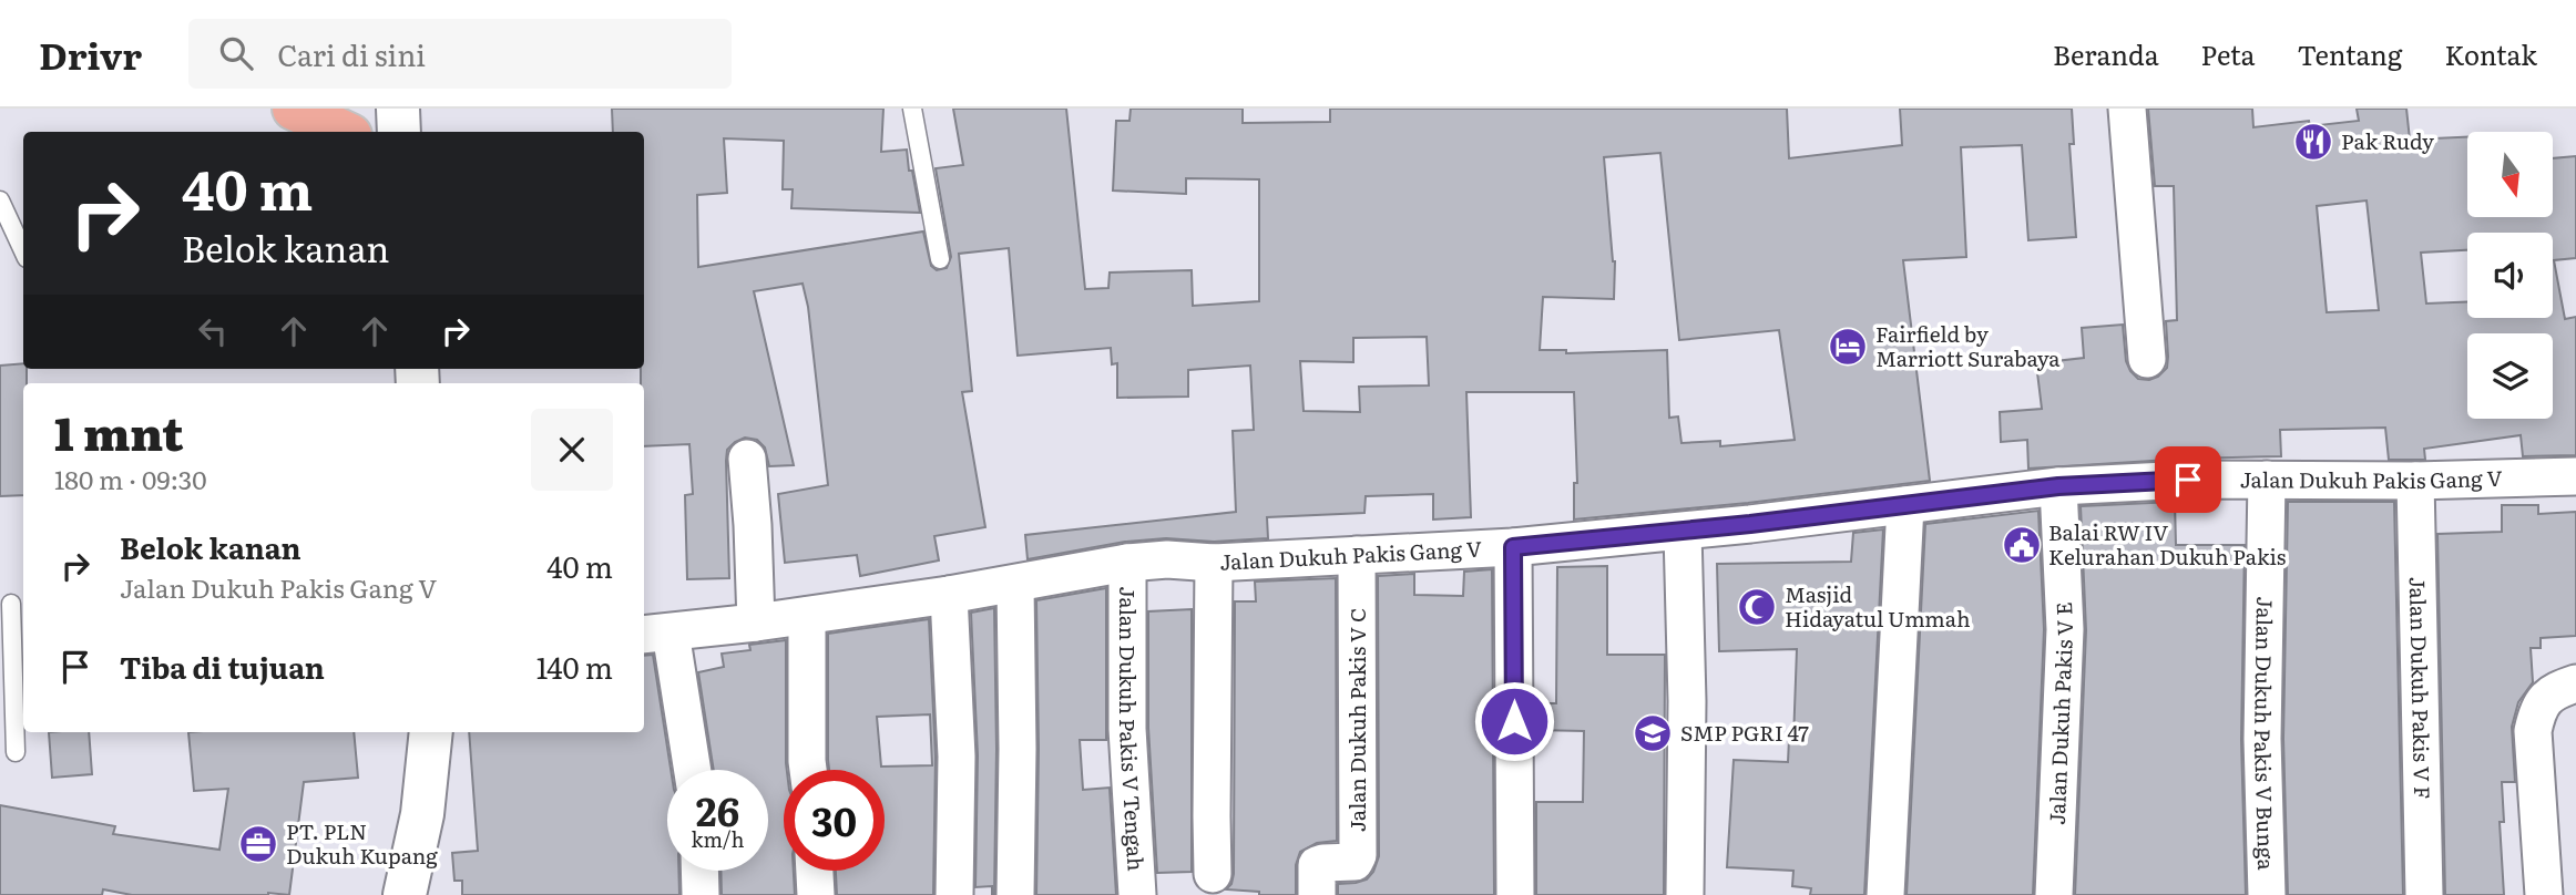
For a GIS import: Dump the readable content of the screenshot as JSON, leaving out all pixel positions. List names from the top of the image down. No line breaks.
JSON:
{"streets":{"street":["Jalan Dukuh Pakis Gang V","Jalan Dukuh Pakis V F","Jalan Dukuh Pakis V E","Jalan Dukuh Pakis V C","Jalan Dukuh Pakis V Tengah","Jalan Dukuh Pakis V Bunga"]},"crossings":[["Jalan Dukuh Pakis Gang V","Jalan Dukuh Pakis V F"],["Jalan Dukuh Pakis Gang V","Jalan Dukuh Pakis V E"],["Jalan Dukuh Pakis Gang V","Jalan Dukuh Pakis V C"],["Jalan Dukuh Pakis Gang V","Jalan Dukuh Pakis V Tengah"],["Jalan Dukuh Pakis Gang V","Jalan Dukuh Pakis V Bunga"]],"places":{"restaurant":["Pak Rudy"],"hotel":["Fairfield by Marriott Surabaya"],"public building":["Balai RW IV Kelurahan Dukuh Pakis"],"mosque":["Masjid Hidayatul Ummah"],"school or university":["SMP PGRI 47"],"office":["PT. PLN Dukuh Kupang"]},"north":"bottom","page":{"header":"Drivr","search":"Cari di sini","nav":["Beranda","Peta","Tentang","Kontak"],"turn":["40 m","Belok kanan"],"heading":["1 mnt","180 m · 09:30"],"list":[{"name":"Belok kanan","note":"Jalan Dukuh Pakis Gang V","value":"40 m"},{"name":"Tiba di tujuan","value":"140 m"}],"speed":"26 km/h","limit":"30"}}
